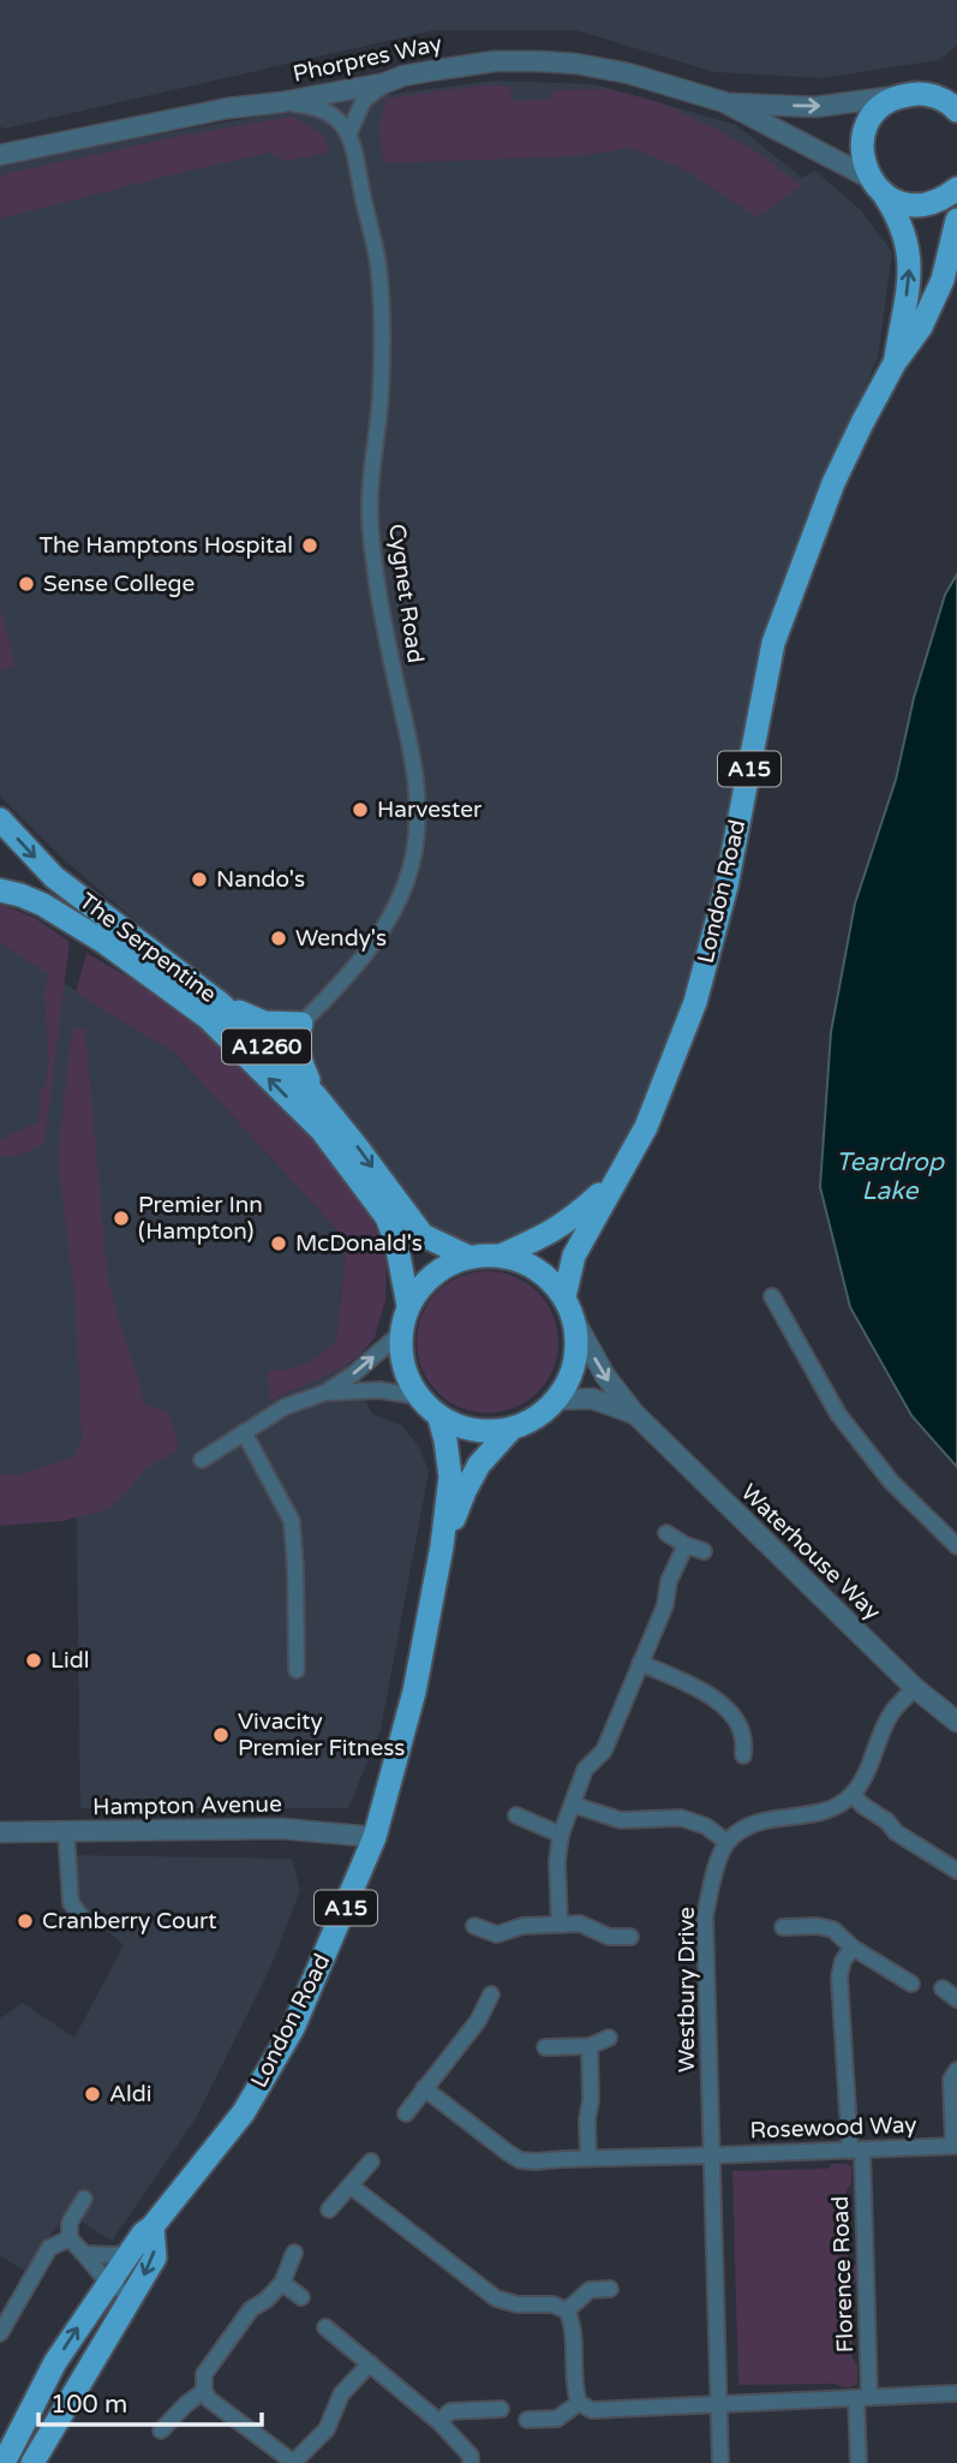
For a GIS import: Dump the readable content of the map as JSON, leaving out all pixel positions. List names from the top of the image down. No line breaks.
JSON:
{"streets":{"main road":["A15","London Road","The Serpentine","A1260"],"street":["Phorpres Way","Cygnet Road","Waterhouse Way","Hampton Avenue","Westbury Drive","Rosewood Way","Florence Road"]},"crossings":[["Phorpres Way","A15"],["Phorpres Way","London Road"],["A15","London Road"],["London Road","The Serpentine"],["London Road","Waterhouse Way"],["London Road","Hampton Avenue"],["The Serpentine","Waterhouse Way"],["Westbury Drive","Rosewood Way"],["Rosewood Way","Florence Road"]],"water":["Teardrop Lake"],"places":["The Hamptons Hospital","Sense College","Harvester","Nando's","Wendy's","Premier Inn (Hampton)","McDonald's","Lidl","Vivacity Premier Fitness","Cranberry Court","Aldi"],"scale_bar":"100 m"}
